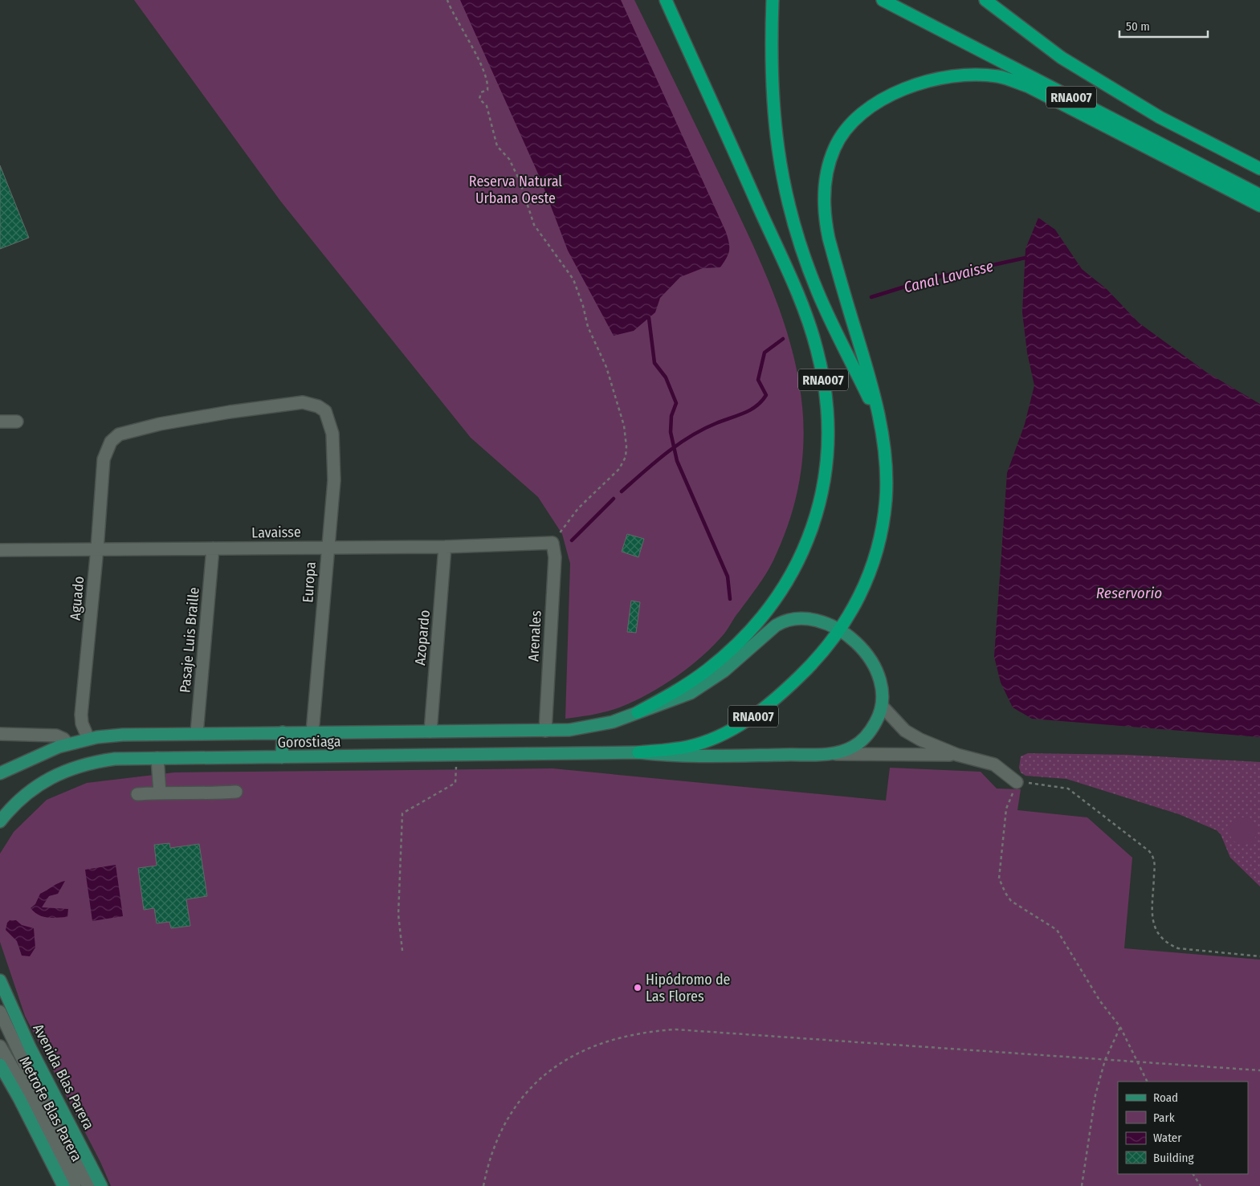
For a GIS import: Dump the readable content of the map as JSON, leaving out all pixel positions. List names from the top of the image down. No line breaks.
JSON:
{"streets":{"highway":["RNA007"],"main road":["Gorostiaga","Avenida Blas Parera"],"street":["Lavaisse","Europa","Aguado","Arenales","Azopardo","Pasaje Luis Braille","MetroFe Blas Parera"]},"crossings":[["RNA007","Gorostiaga"],["Lavaisse","Europa"],["Lavaisse","Aguado"],["Lavaisse","Arenales"],["Lavaisse","Azopardo"],["Lavaisse","Pasaje Luis Braille"],["Europa","Aguado"],["Europa","Gorostiaga"],["Aguado","Gorostiaga"],["Arenales","Gorostiaga"],["Azopardo","Gorostiaga"],["Pasaje Luis Braille","Gorostiaga"]],"water":["Canal Lavaisse","Reservorio"],"parks":["Reserva Natural Urbana Oeste"],"places":["Hipódromo de Las Flores"],"legend":["Road","Park","Water","Building"],"scale_bar":"50 m"}
